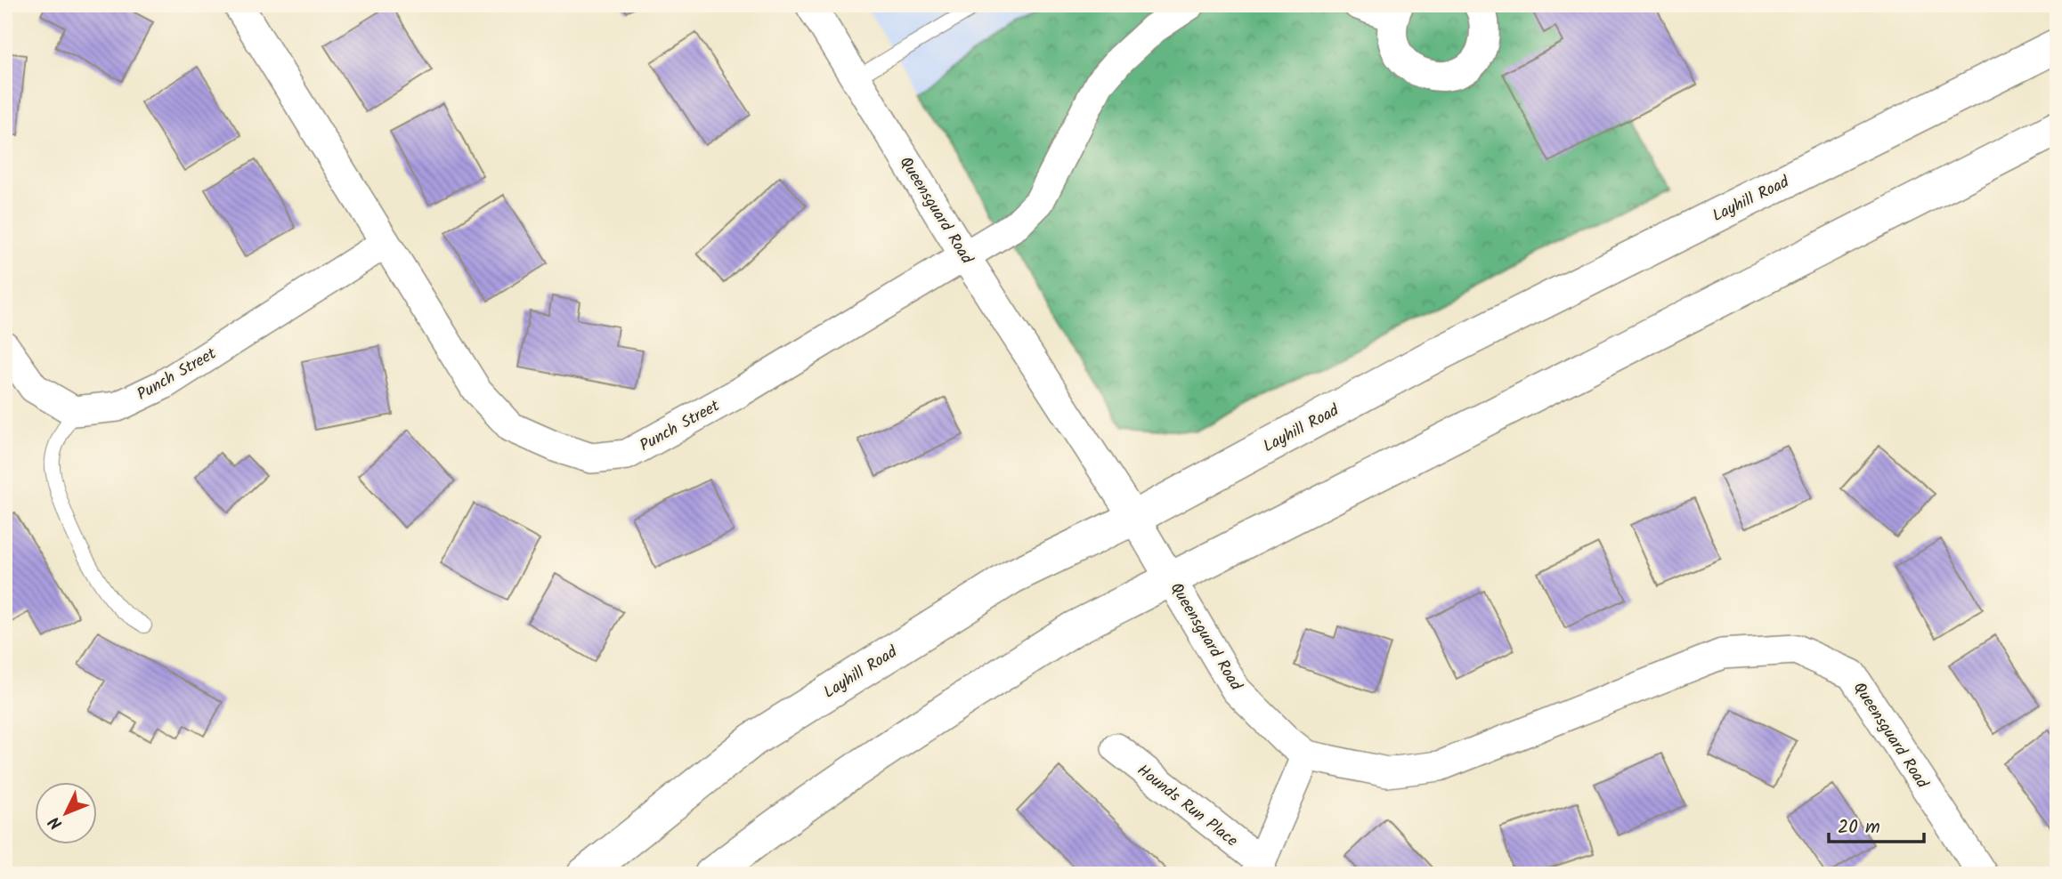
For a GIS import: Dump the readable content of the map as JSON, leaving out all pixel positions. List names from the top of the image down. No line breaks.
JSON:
{"streets":{"main road":["Layhill Road"],"street":["Queensguard Road","Punch Street","Hounds Run Place"]},"crossings":[["Layhill Road","Queensguard Road"],["Queensguard Road","Punch Street"]],"scale_bar":"20 m","north":"bottom left"}
